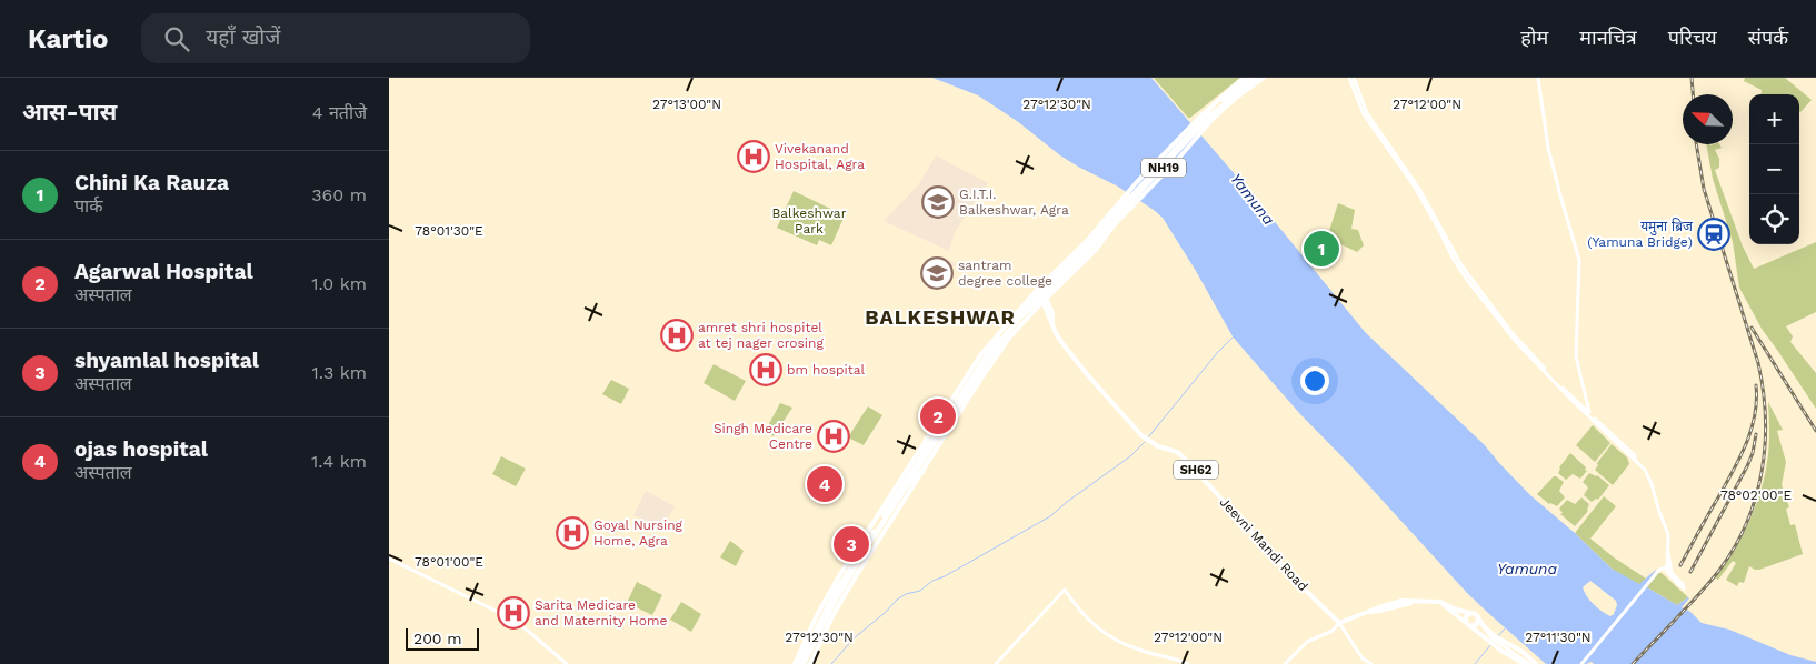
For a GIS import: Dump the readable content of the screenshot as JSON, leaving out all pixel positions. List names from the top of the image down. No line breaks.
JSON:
{"streets":{"highway":["NH19"],"main road":["SH62","Jeevni Mandi Road"]},"districts":["BALKESHWAR"],"water":["Yamuna"],"parks":["Balkeshwar Park"],"places":{"hospital":["Vivekanand Hospital, Agra","amret shri hospitel at tej nager crosing","bm hospital","Singh Medicare Centre","Goyal Nursing Home, Agra","Sarita Medicare and Maternity Home"],"school or university":["G.I.T.I. Balkeshwar, Agra","santram degree college"],"station":["यमुना ब्रिज (Yamuna Bridge)"]},"scale_bar":"200 m","north":"top left","page":{"header":"Kartio","search":"यहाँ खोजें","nav":["होम","मानचित्र","परिचय","संपर्क"],"heading":["आस-पास","4 नतीजे"],"map_buttons":["+","−"],"list":[{"mark":"1","name":"Chini Ka Rauza","note":"पार्क","value":"360 m"},{"mark":"2","name":"Agarwal Hospital","note":"अस्पताल","value":"1.0 km"},{"mark":"3","name":"shyamlal hospital","note":"अस्पताल","value":"1.3 km"},{"mark":"4","name":"ojas hospital","note":"अस्पताल","value":"1.4 km"}],"pins":["1","2","4","3"],"scale":"200 m"},"coordinates":["27°13'00\"N","27°12'30\"N","27°12'00\"N","78°01'30\"E","78°02'00\"E","78°01'00\"E","27°11'30\"N"]}
